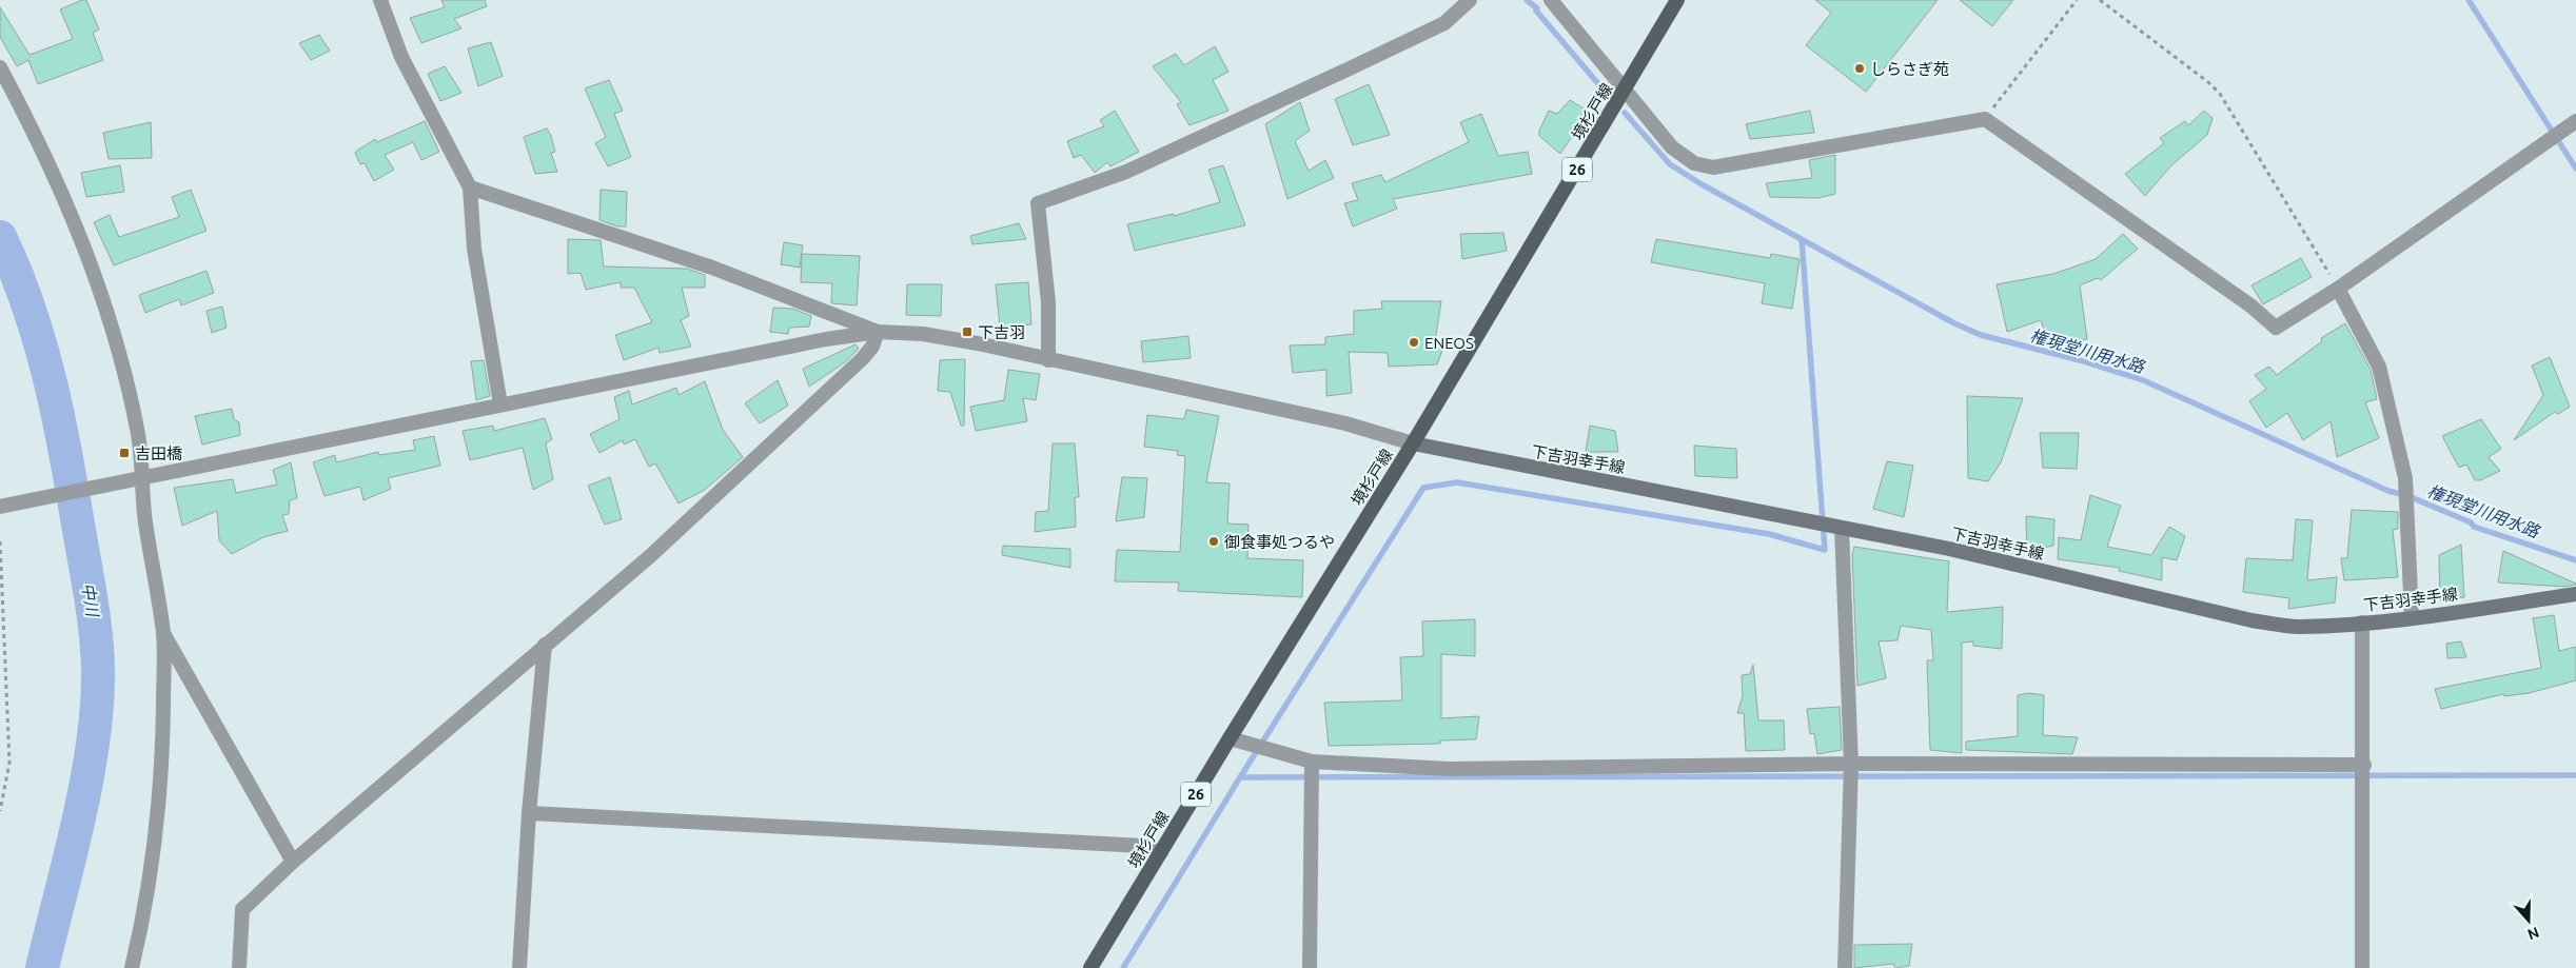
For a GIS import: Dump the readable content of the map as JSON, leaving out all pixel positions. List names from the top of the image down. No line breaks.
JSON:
{"streets":{"main road":["境杉戸線","26","下吉羽幸手線"]},"crossings":[["境杉戸線","下吉羽幸手線"]],"water":["権現堂川用水路","中川"],"places":{"other":["しらさぎ苑","ENEOS","御食事処つるや"],"transit":["下吉羽","吉田橋"]},"north":"bottom"}
